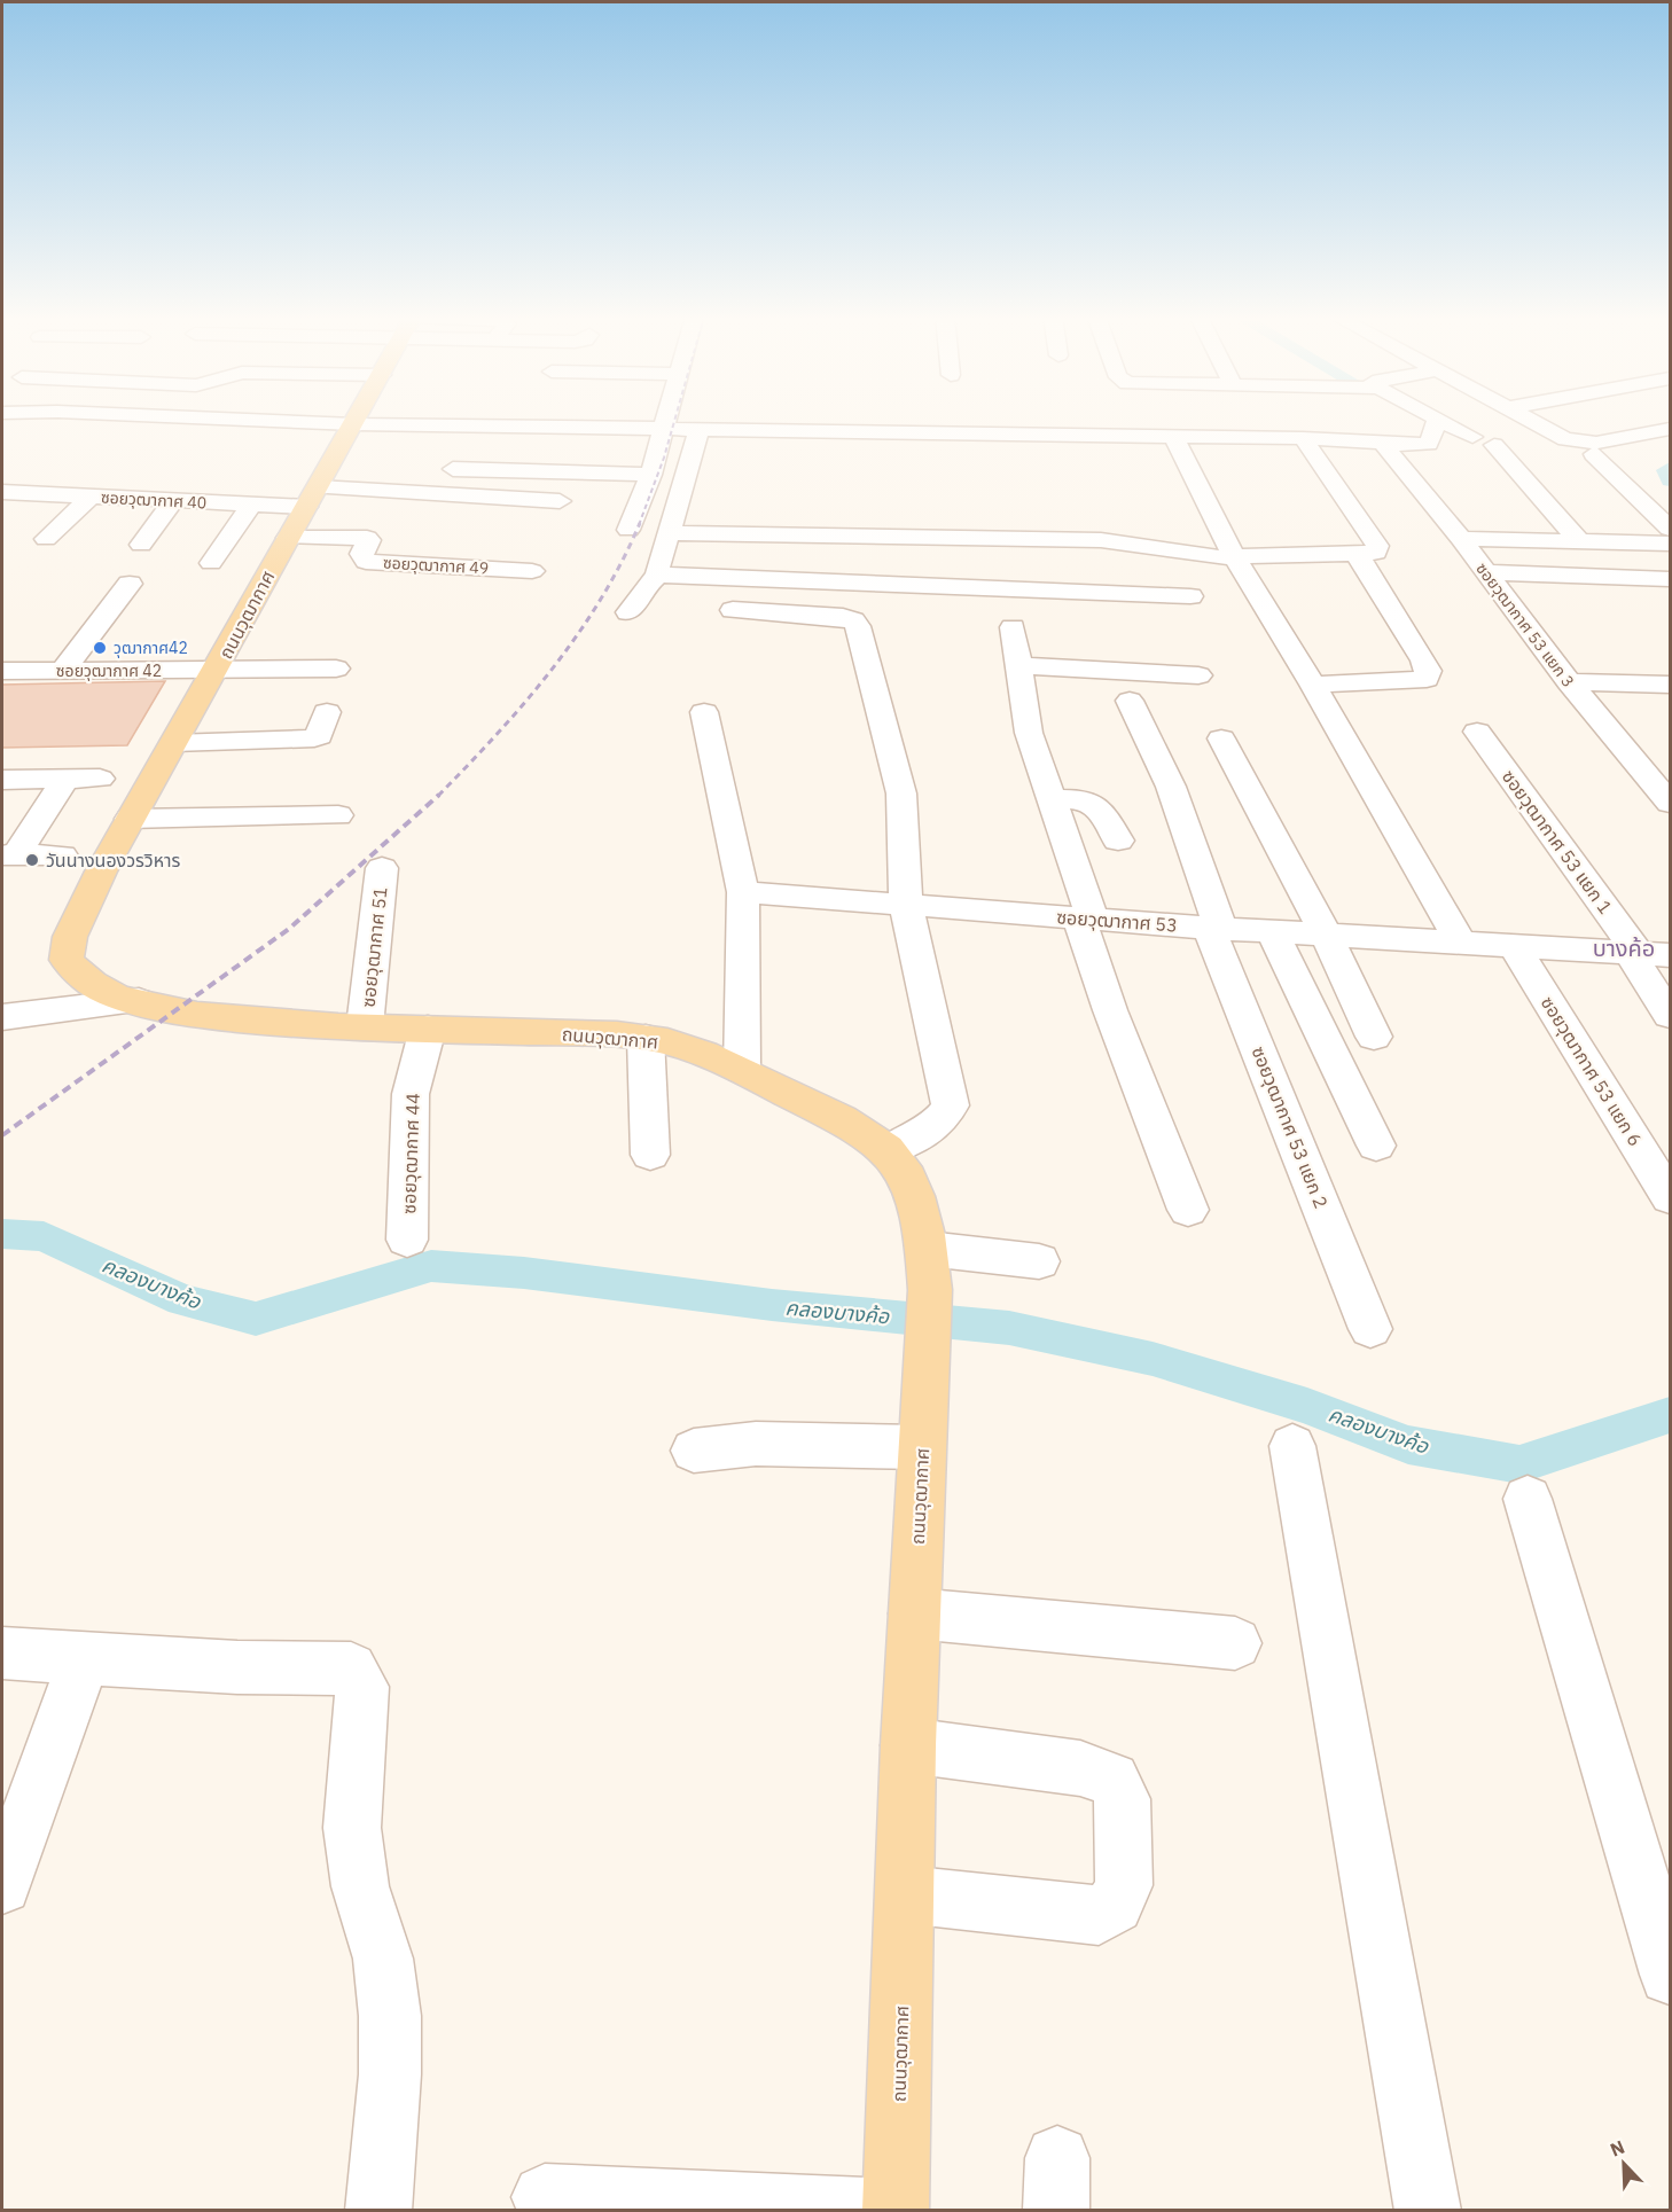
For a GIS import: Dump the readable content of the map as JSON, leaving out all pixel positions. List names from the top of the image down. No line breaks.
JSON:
{"streets":{"main road":["ถนนวุฒากาศ"],"street":["ซอยวุฒากาศ 40","ซอยวุฒากาศ 49","ซอยวุฒากาศ 53 แยก 3","ซอยวุฒากาศ 42","ซอยวุฒากาศ 53 แยก 1","ซอยวุฒากาศ 53","ซอยวุฒากาศ 51","ซอยวุฒากาศ 53 แยก 6","ซอยวุฒากาศ 53 แยก 2","ซอยวุฒากาศ 44"]},"crossings":[["ซอยวุฒากาศ 40","ถนนวุฒากาศ"],["ซอยวุฒากาศ 49","ถนนวุฒากาศ"],["ถนนวุฒากาศ","ซอยวุฒากาศ 42"],["ถนนวุฒากาศ","ซอยวุฒากาศ 51"],["ถนนวุฒากาศ","ซอยวุฒากาศ 44"],["ซอยวุฒากาศ 53 แยก 1","ซอยวุฒากาศ 53"],["ซอยวุฒากาศ 53","ซอยวุฒากาศ 53 แยก 6"],["ซอยวุฒากาศ 53","ซอยวุฒากาศ 53 แยก 2"]],"districts":["บางค้อ"],"water":["คลองบางค้อ"],"places":["วุฒากาศ42","วันนางนองวรวิหาร"],"north":"top left"}
